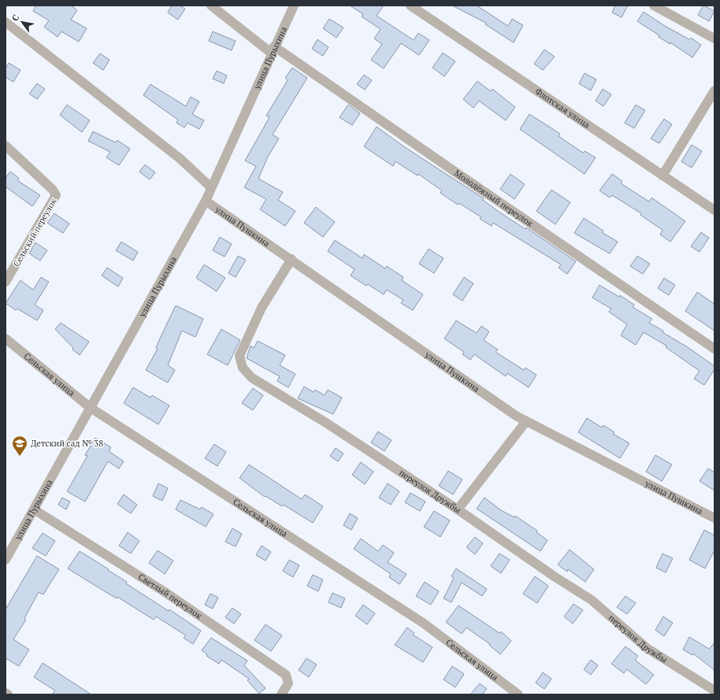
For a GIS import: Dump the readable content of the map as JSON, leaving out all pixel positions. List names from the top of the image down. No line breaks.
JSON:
{"streets":{"street":["улица Пурыхина","Флотская улица","Молодёжный переулок","улица Пушкина","Сельский переулок","Сельская улица","переулок Дружбы","Светлый переулок"]},"crossings":[["улица Пурыхина","Молодёжный переулок"],["улица Пурыхина","улица Пушкина"],["улица Пурыхина","Сельская улица"],["улица Пурыхина","Светлый переулок"],["улица Пушкина","переулок Дружбы"]],"places":{"school or university":["Детский сад № 38"]},"north":"top left"}
